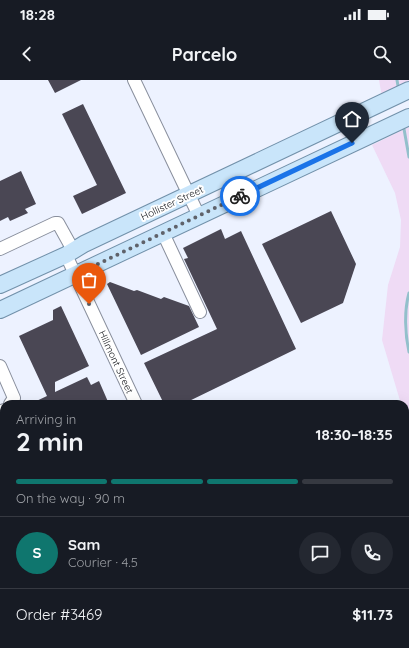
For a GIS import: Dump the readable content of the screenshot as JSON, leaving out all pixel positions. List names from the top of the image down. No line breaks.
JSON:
{"streets":{"main road":["Hollister Street"],"street":["Hillmont Street"]},"crossings":[["Hollister Street","Hillmont Street"]],"page":{"status":"18:28","header":"Parcelo","heading":["2 min","Arriving in","18:30–18:35"],"panel":["Sam","Courier · 4.5","Order #3469","$11.73"],"bar":"On the way · 90 m","round":"S"}}
